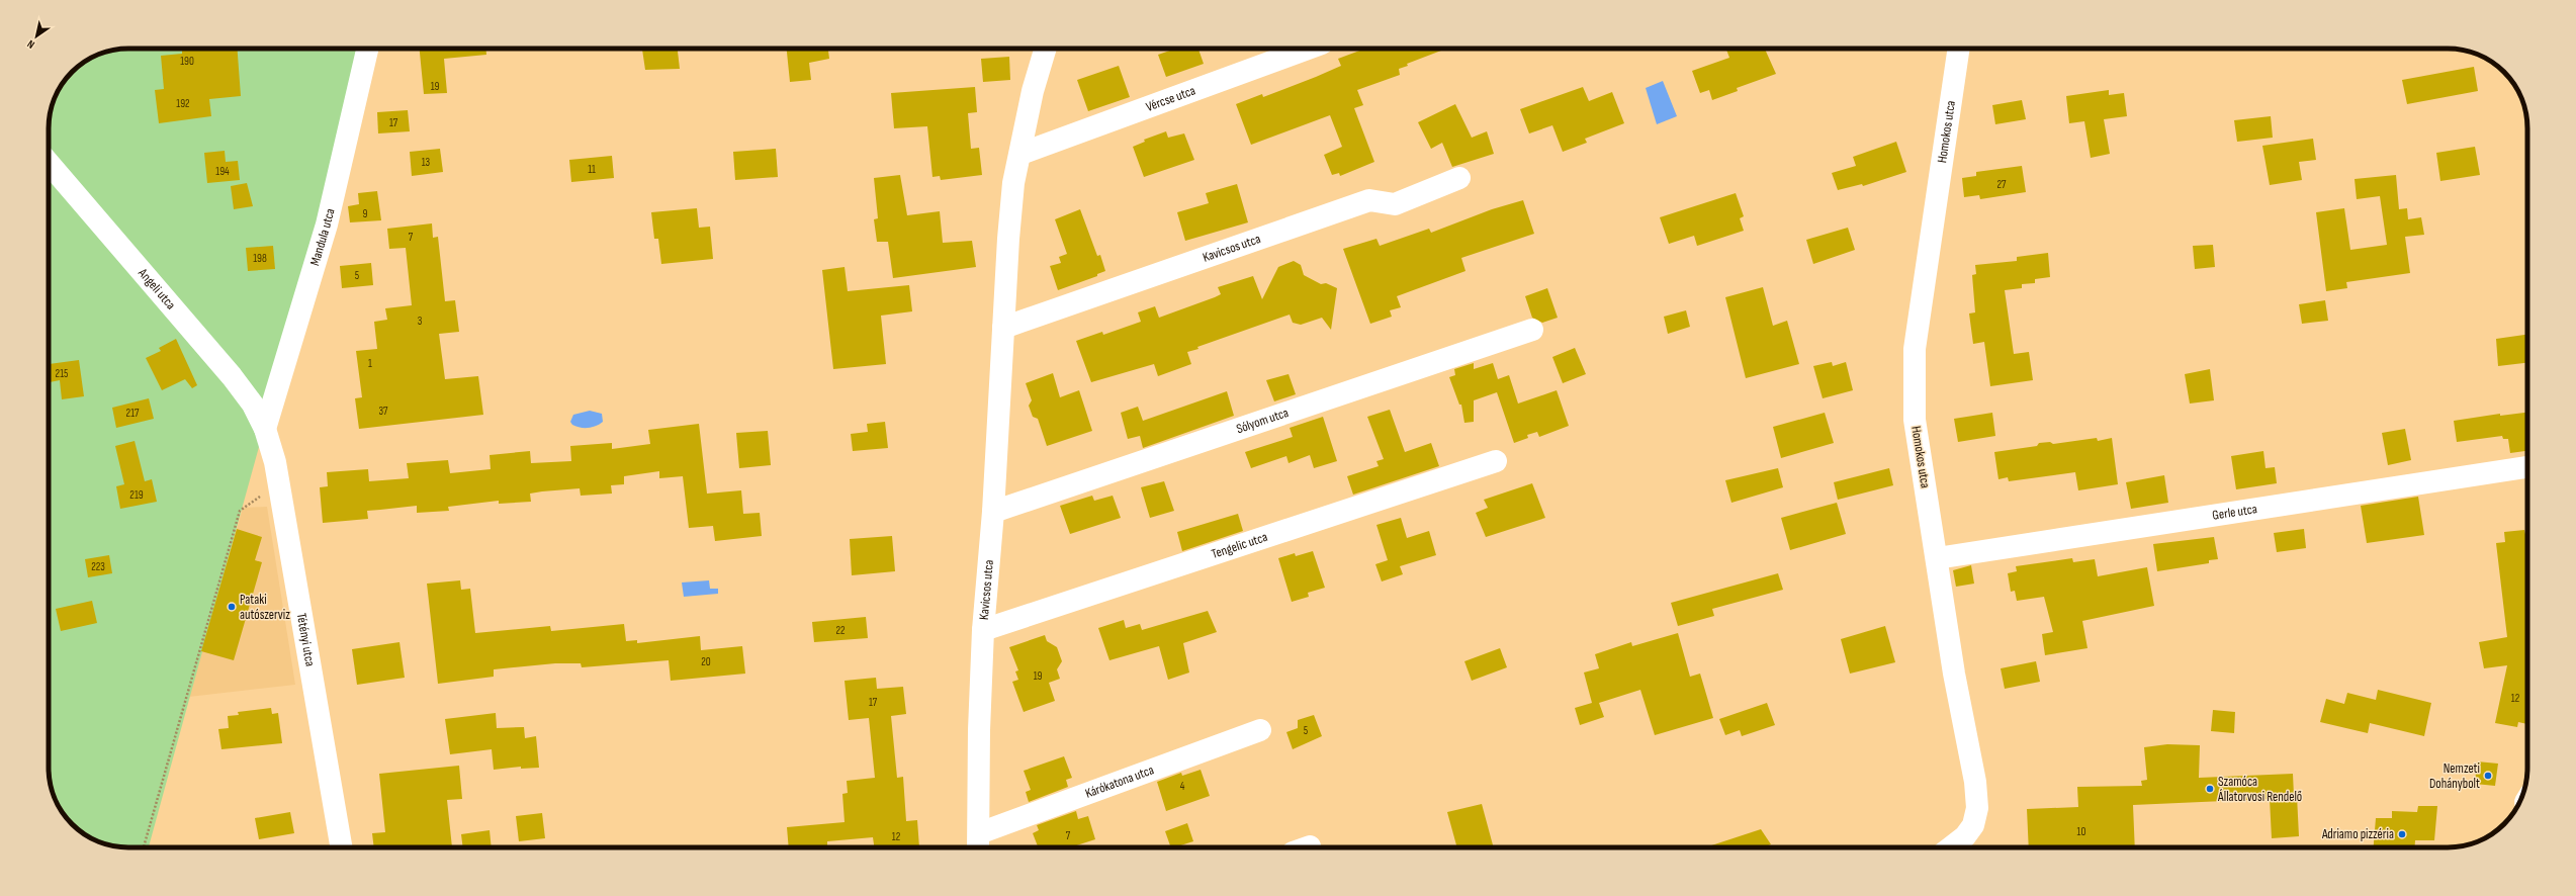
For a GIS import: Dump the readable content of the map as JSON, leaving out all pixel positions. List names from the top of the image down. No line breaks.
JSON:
{"streets":{"street":["Vércse utca","Homokos utca","Mandula utca","Kavicsos utca","Angeli utca","Sólyom utca","Gerle utca","Tengelic utca","Tétényi utca","Kárókatona utca"]},"crossings":[["Vércse utca","Kavicsos utca"],["Homokos utca","Gerle utca"],["Mandula utca","Angeli utca"],["Mandula utca","Tétényi utca"],["Kavicsos utca","Sólyom utca"],["Kavicsos utca","Tengelic utca"],["Kavicsos utca","Kárókatona utca"],["Angeli utca","Tétényi utca"]],"places":["Pataki autószerviz","Nemzeti Dohánybolt","Szamóca Állatorvosi Rendelő","Adriamo pizzéria"],"house_numbers":["190","19","192","17","13","11","194","27","9","7","198","5","3","1","215","37","217","219","223","22","20","19","12","17","5","4","10","7","12"],"north":"bottom left"}
